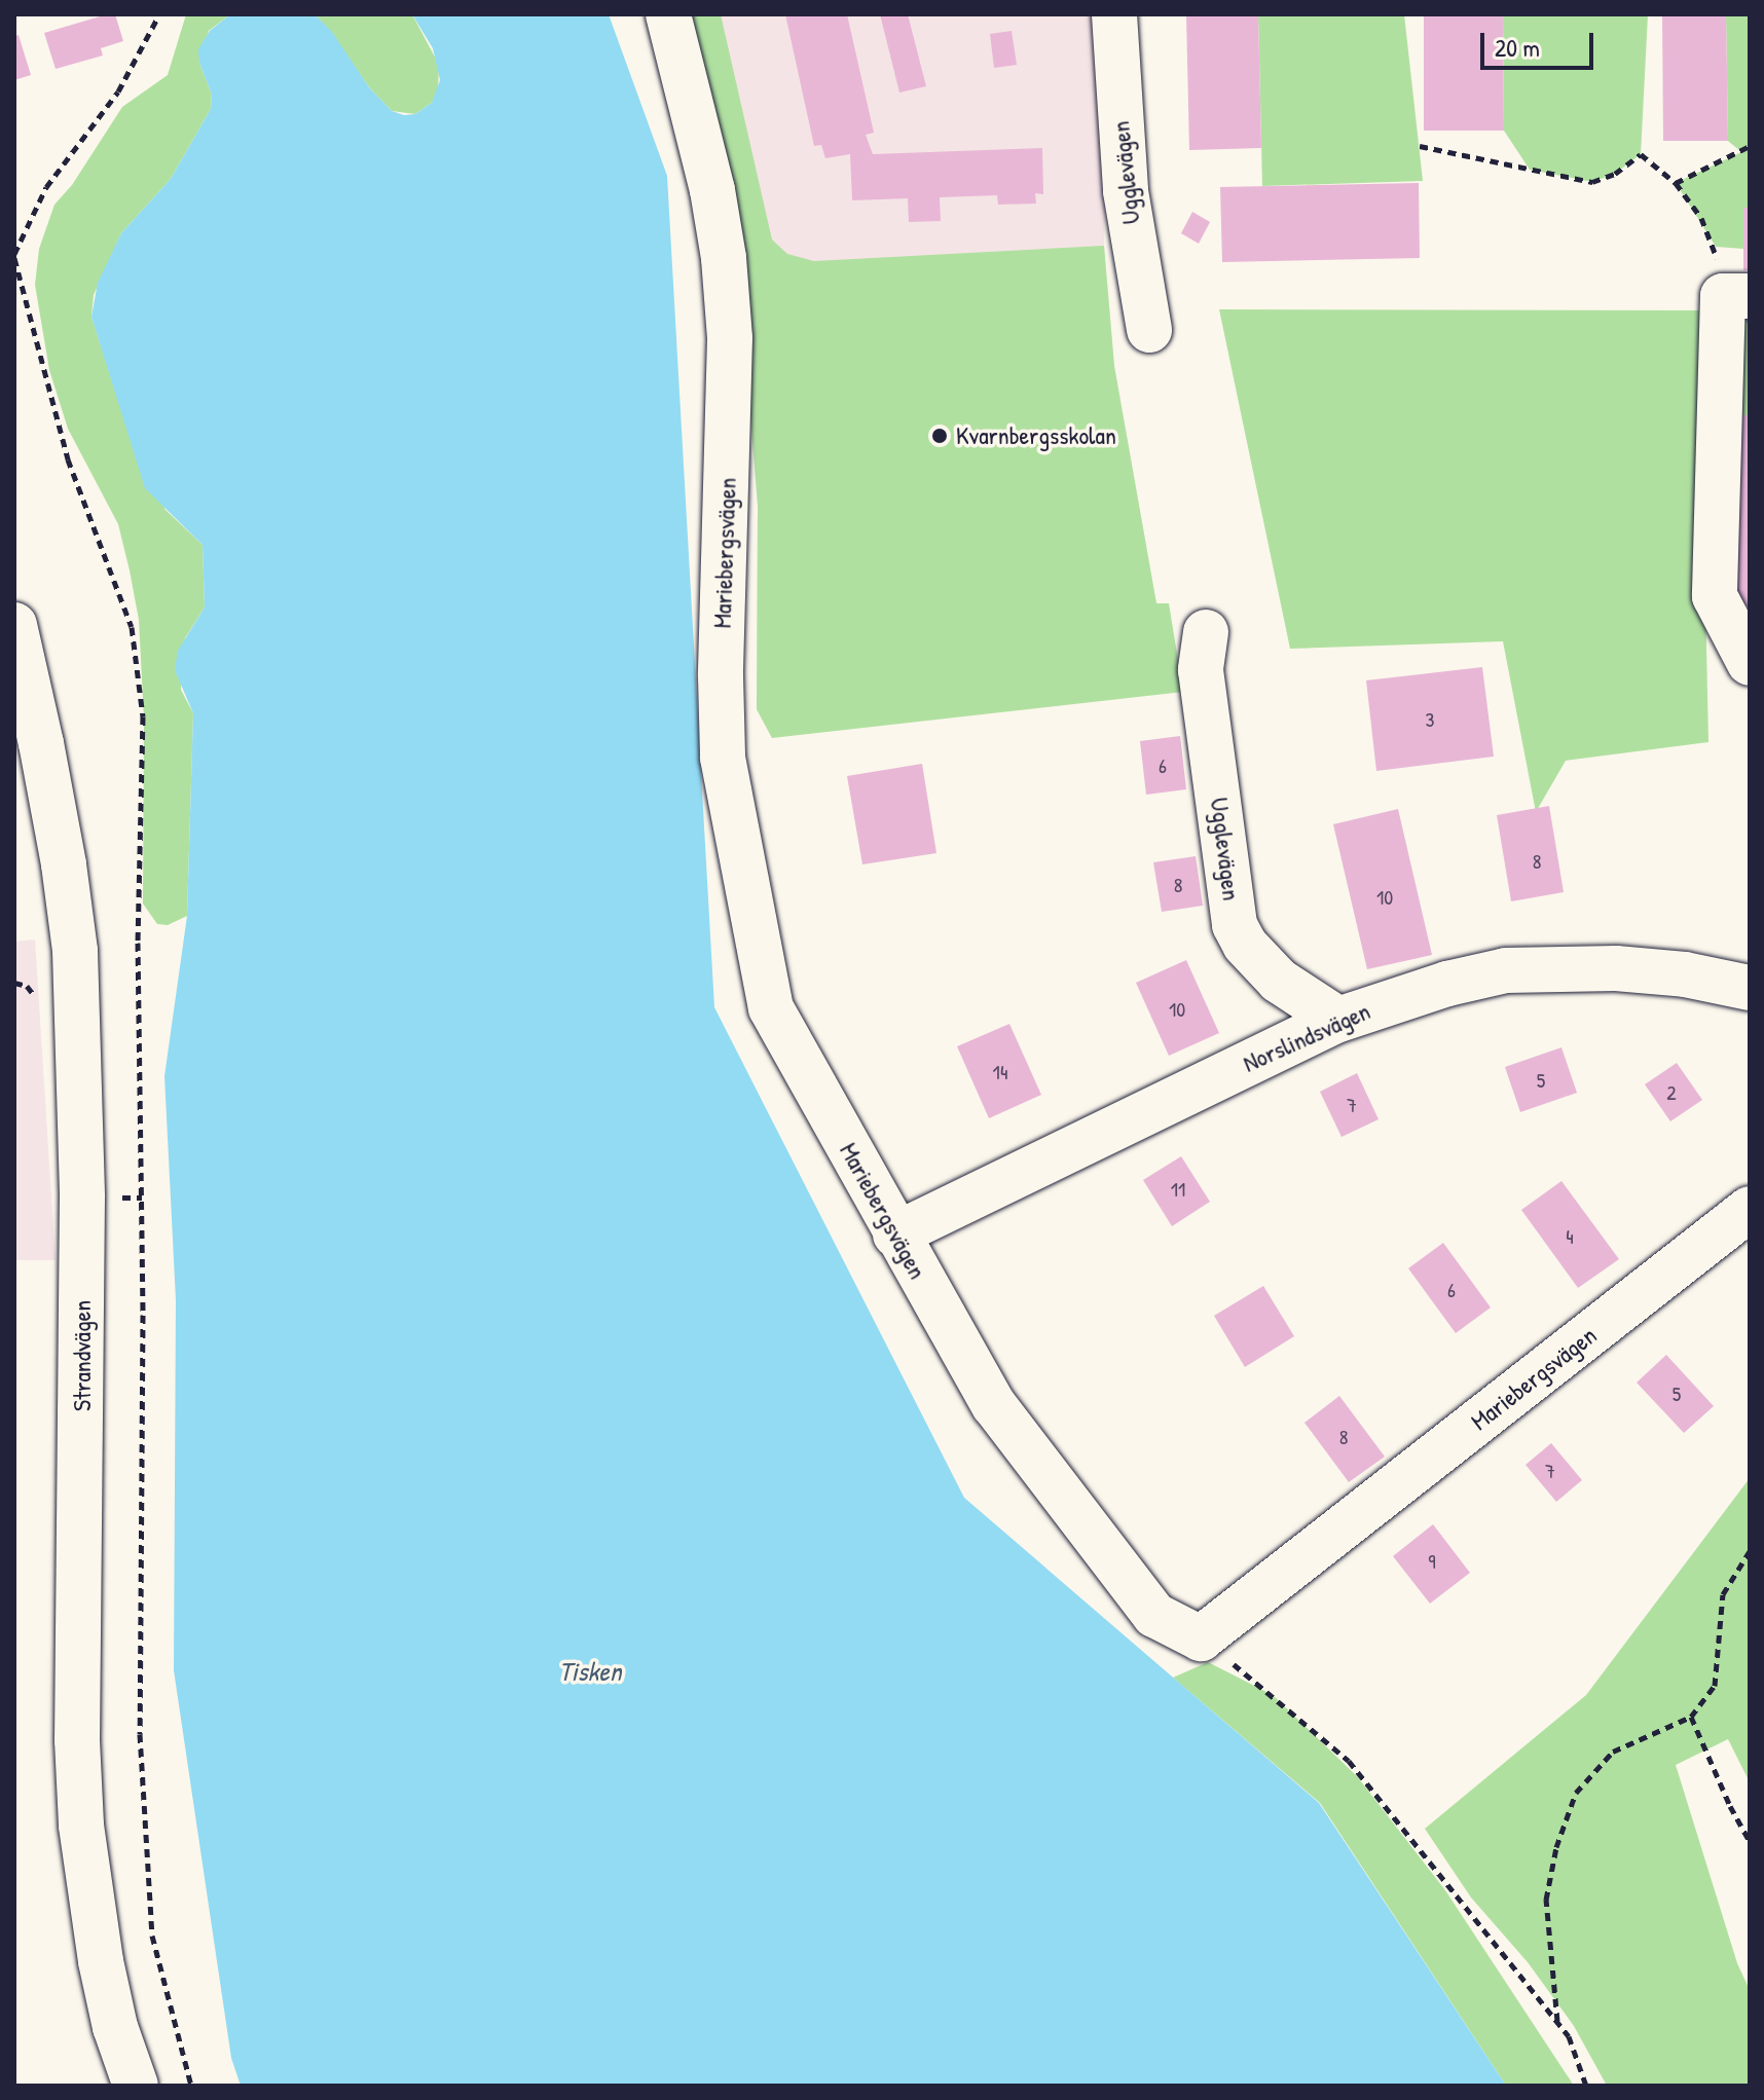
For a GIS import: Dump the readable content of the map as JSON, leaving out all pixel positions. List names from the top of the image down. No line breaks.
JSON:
{"streets":{"street":["Ugglevägen","Mariebergsvägen","Norslindsvägen","Strandvägen"]},"crossings":[["Ugglevägen","Norslindsvägen"],["Mariebergsvägen","Norslindsvägen"]],"water":["Tisken"],"places":["Kvarnbergsskolan"],"house_numbers":["3","6","8","8","10","10","14","5","2","7","11","4","6","5","8","7","9"],"scale_bar":"20 m"}
